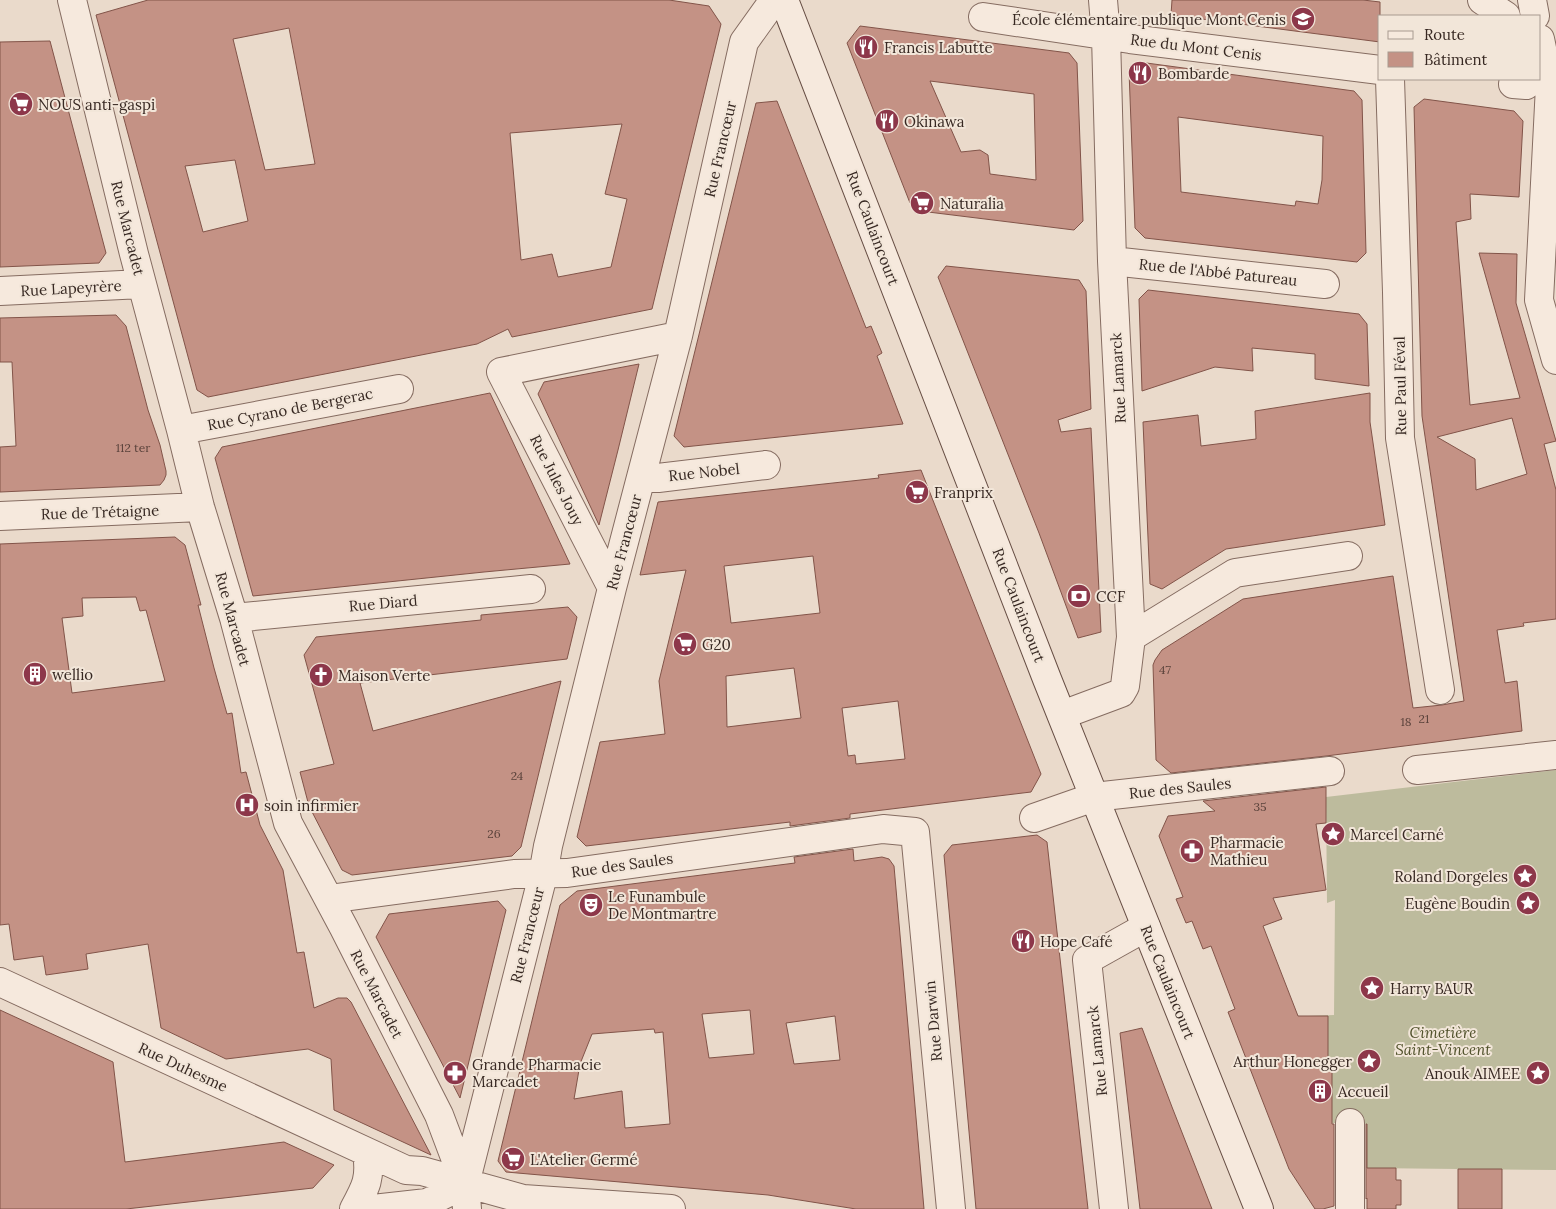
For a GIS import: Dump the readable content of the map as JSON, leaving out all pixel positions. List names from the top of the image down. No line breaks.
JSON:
{"streets":{"street":["Rue du Mont Cenis","Rue Francœur","Rue Marcadet","Rue Caulaincourt","Rue de l'Abbé Patureau","Rue Lapeyrère","Rue Lamarck","Rue Paul Féval","Rue Cyrano de Bergerac","Rue Nobel","Rue Jules Jouy","Rue de Trétaigne","Rue Diard","Rue des Saules","Rue Darwin","Rue Duhesme"]},"crossings":[["Rue du Mont Cenis","Rue Lamarck"],["Rue Francœur","Rue Marcadet"],["Rue Francœur","Rue Nobel"],["Rue Francœur","Rue Jules Jouy"],["Rue Francœur","Rue des Saules"],["Rue Francœur","Rue Duhesme"],["Rue Marcadet","Rue Lapeyrère"],["Rue Marcadet","Rue Cyrano de Bergerac"],["Rue Marcadet","Rue de Trétaigne"],["Rue Marcadet","Rue Diard"],["Rue Marcadet","Rue des Saules"],["Rue Marcadet","Rue Duhesme"],["Rue Caulaincourt","Rue Lamarck"],["Rue Caulaincourt","Rue des Saules"],["Rue de l'Abbé Patureau","Rue Lamarck"],["Rue des Saules","Rue Darwin"]],"parks":["Cimetière Saint-Vincent"],"places":{"school or university":["École élémentaire publique Mont Cenis"],"restaurant":["Francis Labutte","Bombarde","Okinawa","Hope Café"],"supermarket":["NOUS anti-gaspi","Naturalia","Franprix","G20","L'Atelier Germé"],"bank":["CCF"],"building":["wellio","Accueil"],"church":["Maison Verte"],"hospital":["soin infirmier"],"place":["Marcel Carné","Roland Dorgeles","Eugène Boudin","Harry BAUR","Arthur Honegger","Anouk AIMEE"],"pharmacy":["Pharmacie Mathieu","Grande Pharmacie Marcadet"],"theatre":["Le Funambule De Montmartre"]},"house_numbers":["112 ter","47","21","18","24","35","26"],"legend":["Route","Bâtiment"]}
